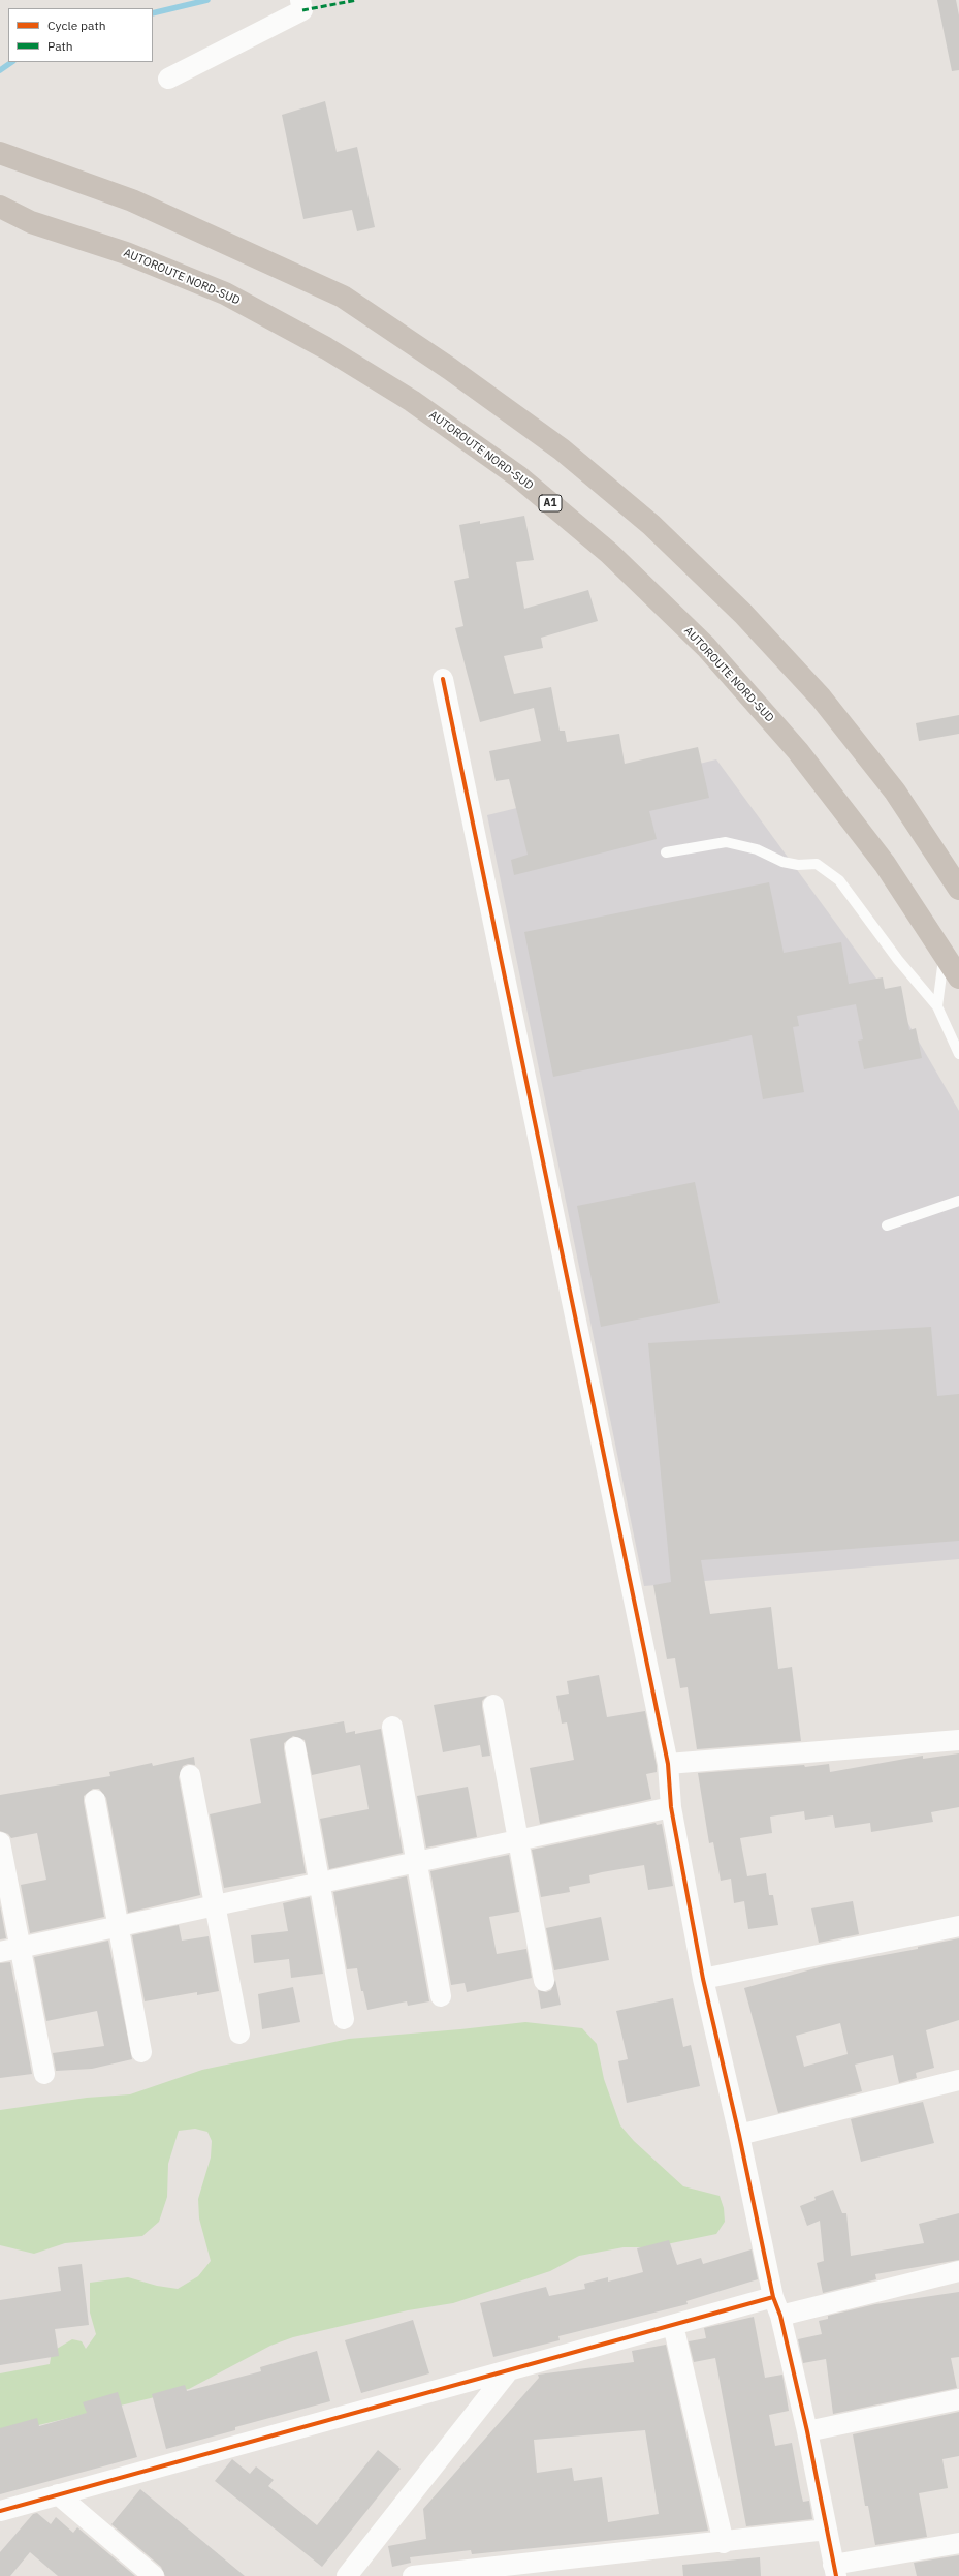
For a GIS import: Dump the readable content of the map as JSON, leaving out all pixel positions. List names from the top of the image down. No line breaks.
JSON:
{"streets":{"highway":["AUTOROUTE NORD-SUD","A1"]},"legend":["Cycle path","Path"]}
